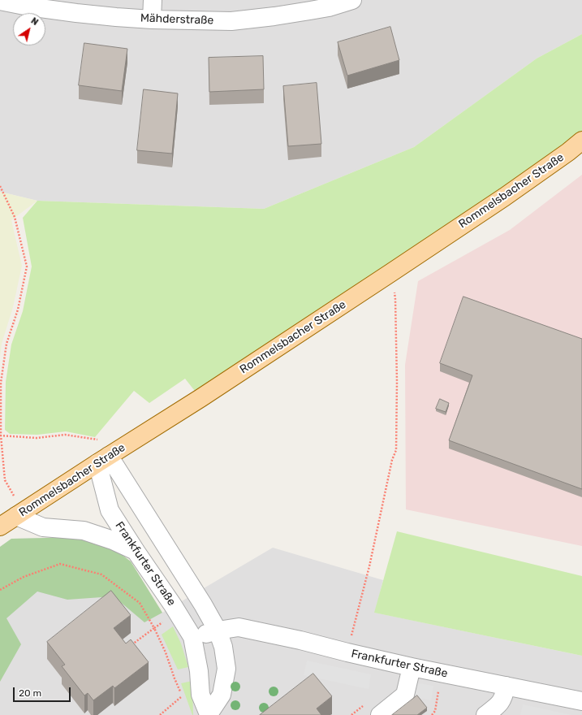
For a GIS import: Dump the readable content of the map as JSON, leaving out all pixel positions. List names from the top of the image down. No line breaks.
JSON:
{"streets":{"main road":["Rommelsbacher Straße"],"street":["Mähderstraße","Frankfurter Straße"]},"crossings":[["Rommelsbacher Straße","Frankfurter Straße"]],"scale_bar":"20 m","north":"top right"}
